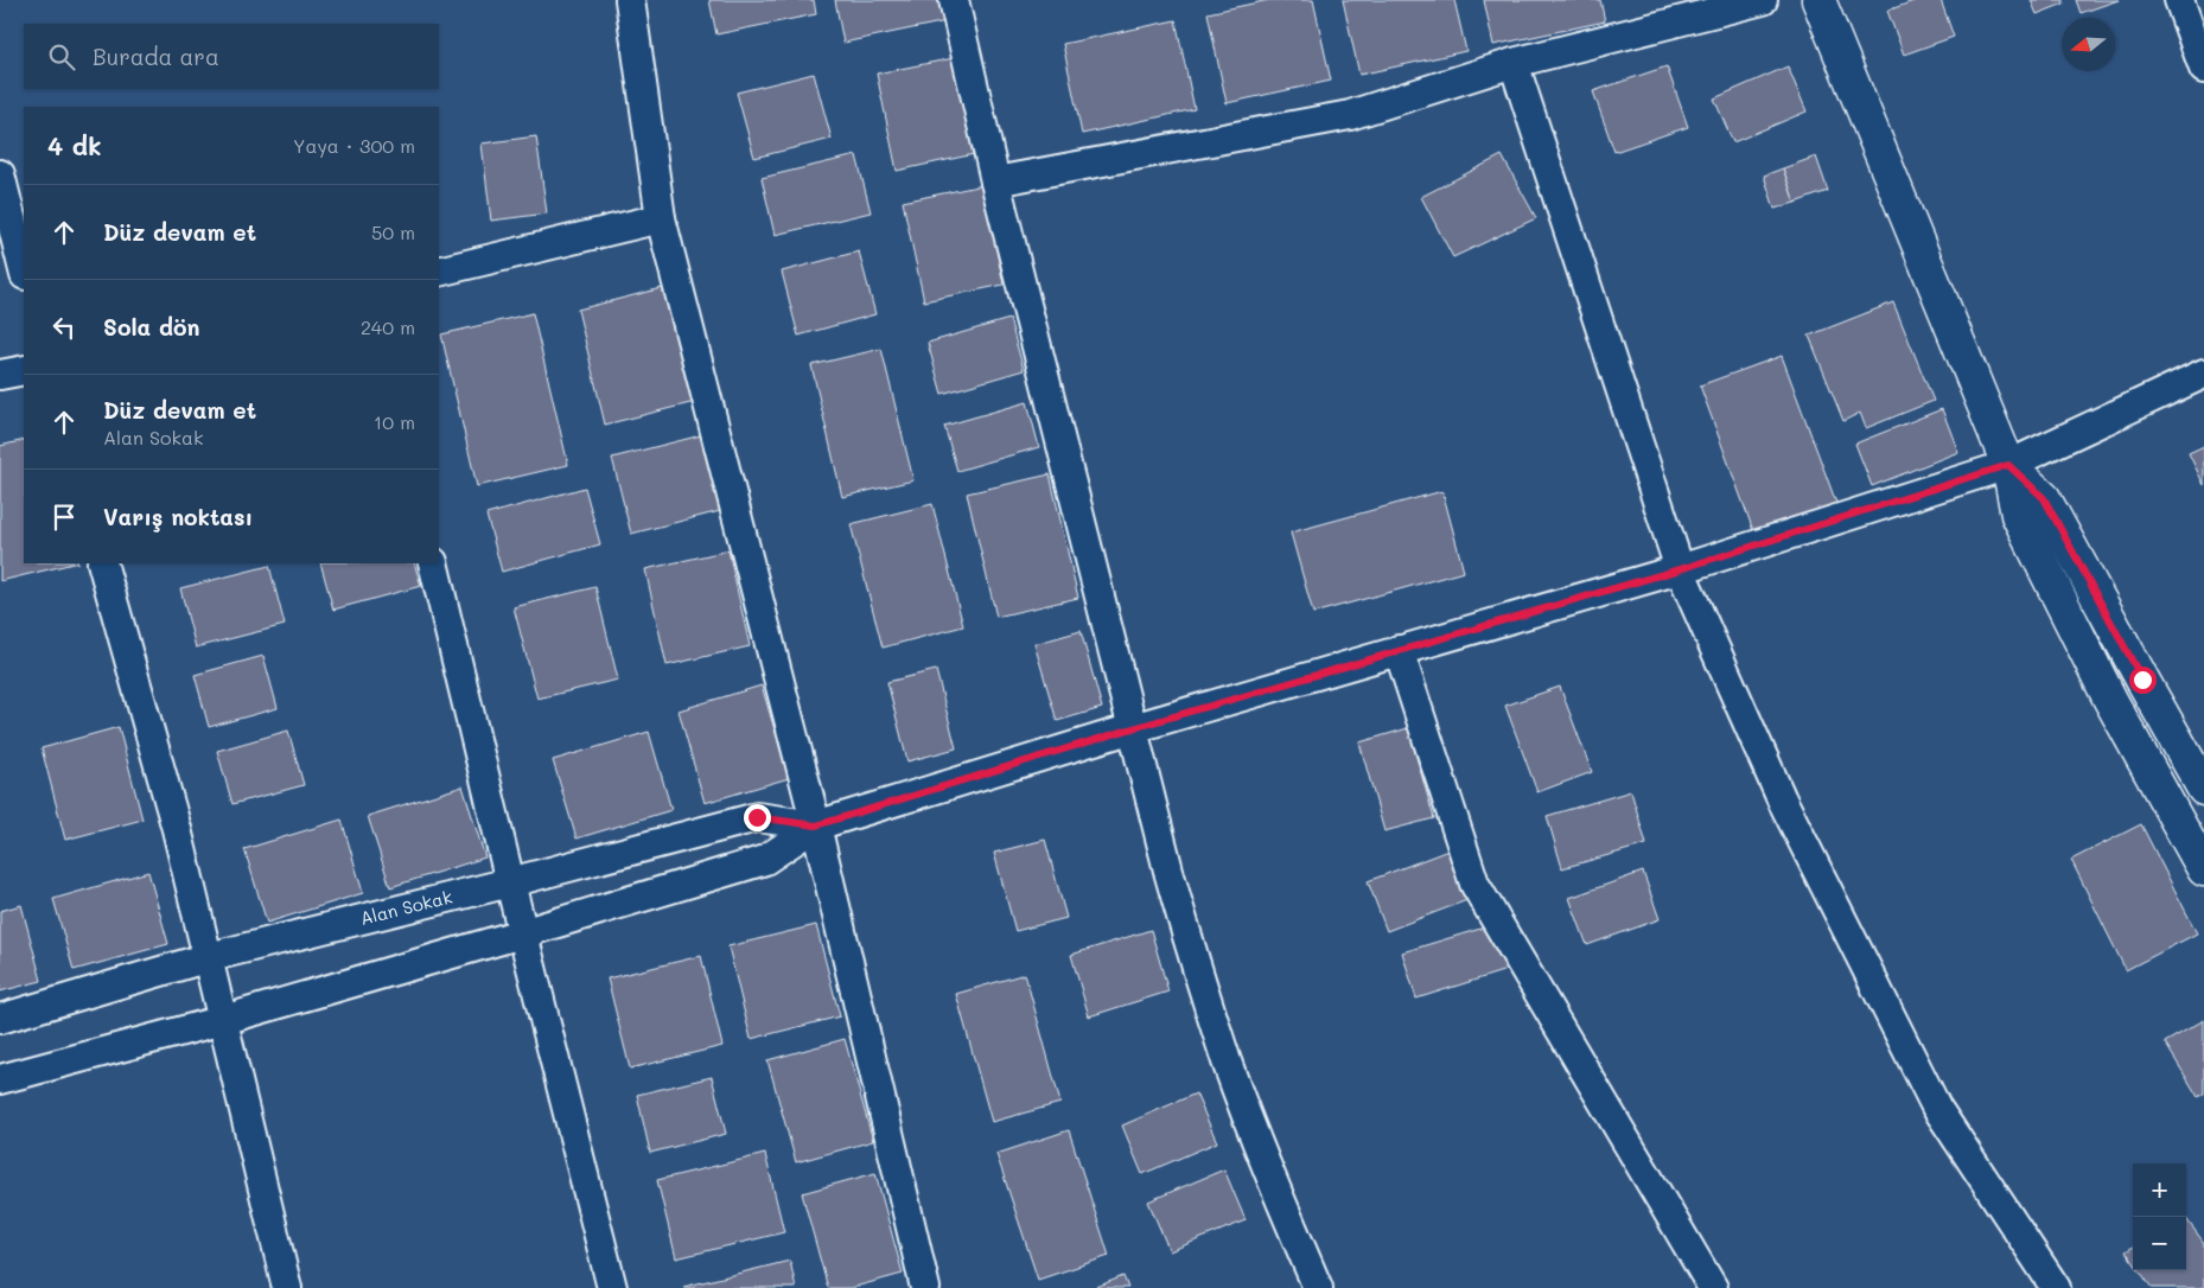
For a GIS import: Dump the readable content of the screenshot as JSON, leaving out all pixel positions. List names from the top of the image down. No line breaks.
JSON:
{"streets":{"street":["Alan Sokak"]},"north":"left","page":{"search":"Burada ara","heading":["4 dk","Yaya · 300 m"],"list":[["Düz devam et","50 m"],["Sola dön","240 m"],["Düz devam et","Alan Sokak","10 m"],"Varış noktası"],"map_buttons":["+","−"]}}
